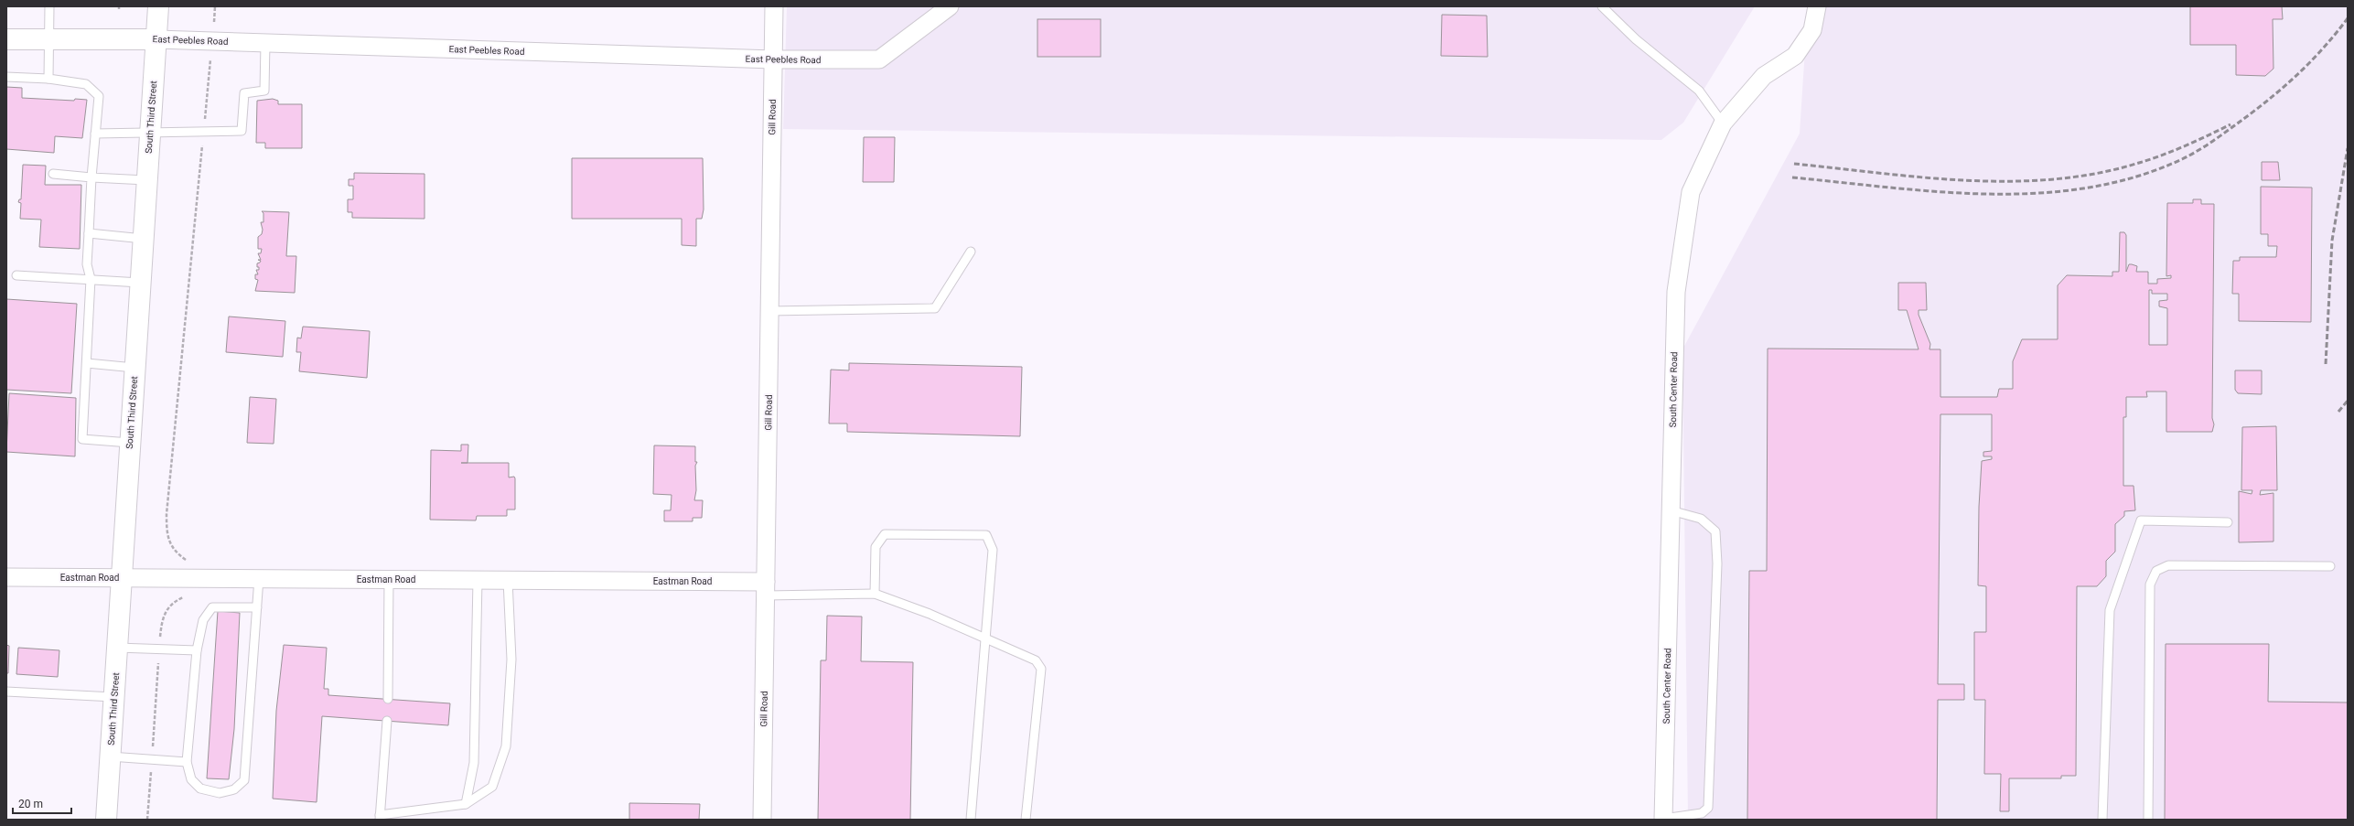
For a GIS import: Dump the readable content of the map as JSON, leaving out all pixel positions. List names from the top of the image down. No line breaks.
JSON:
{"streets":{"main road":["East Peebles Road","South Third Street"],"street":["Gill Road","South Center Road","Eastman Road"]},"crossings":[["East Peebles Road","South Third Street"],["East Peebles Road","Gill Road"],["South Third Street","Eastman Road"],["Gill Road","Eastman Road"]],"scale_bar":"20 m"}
